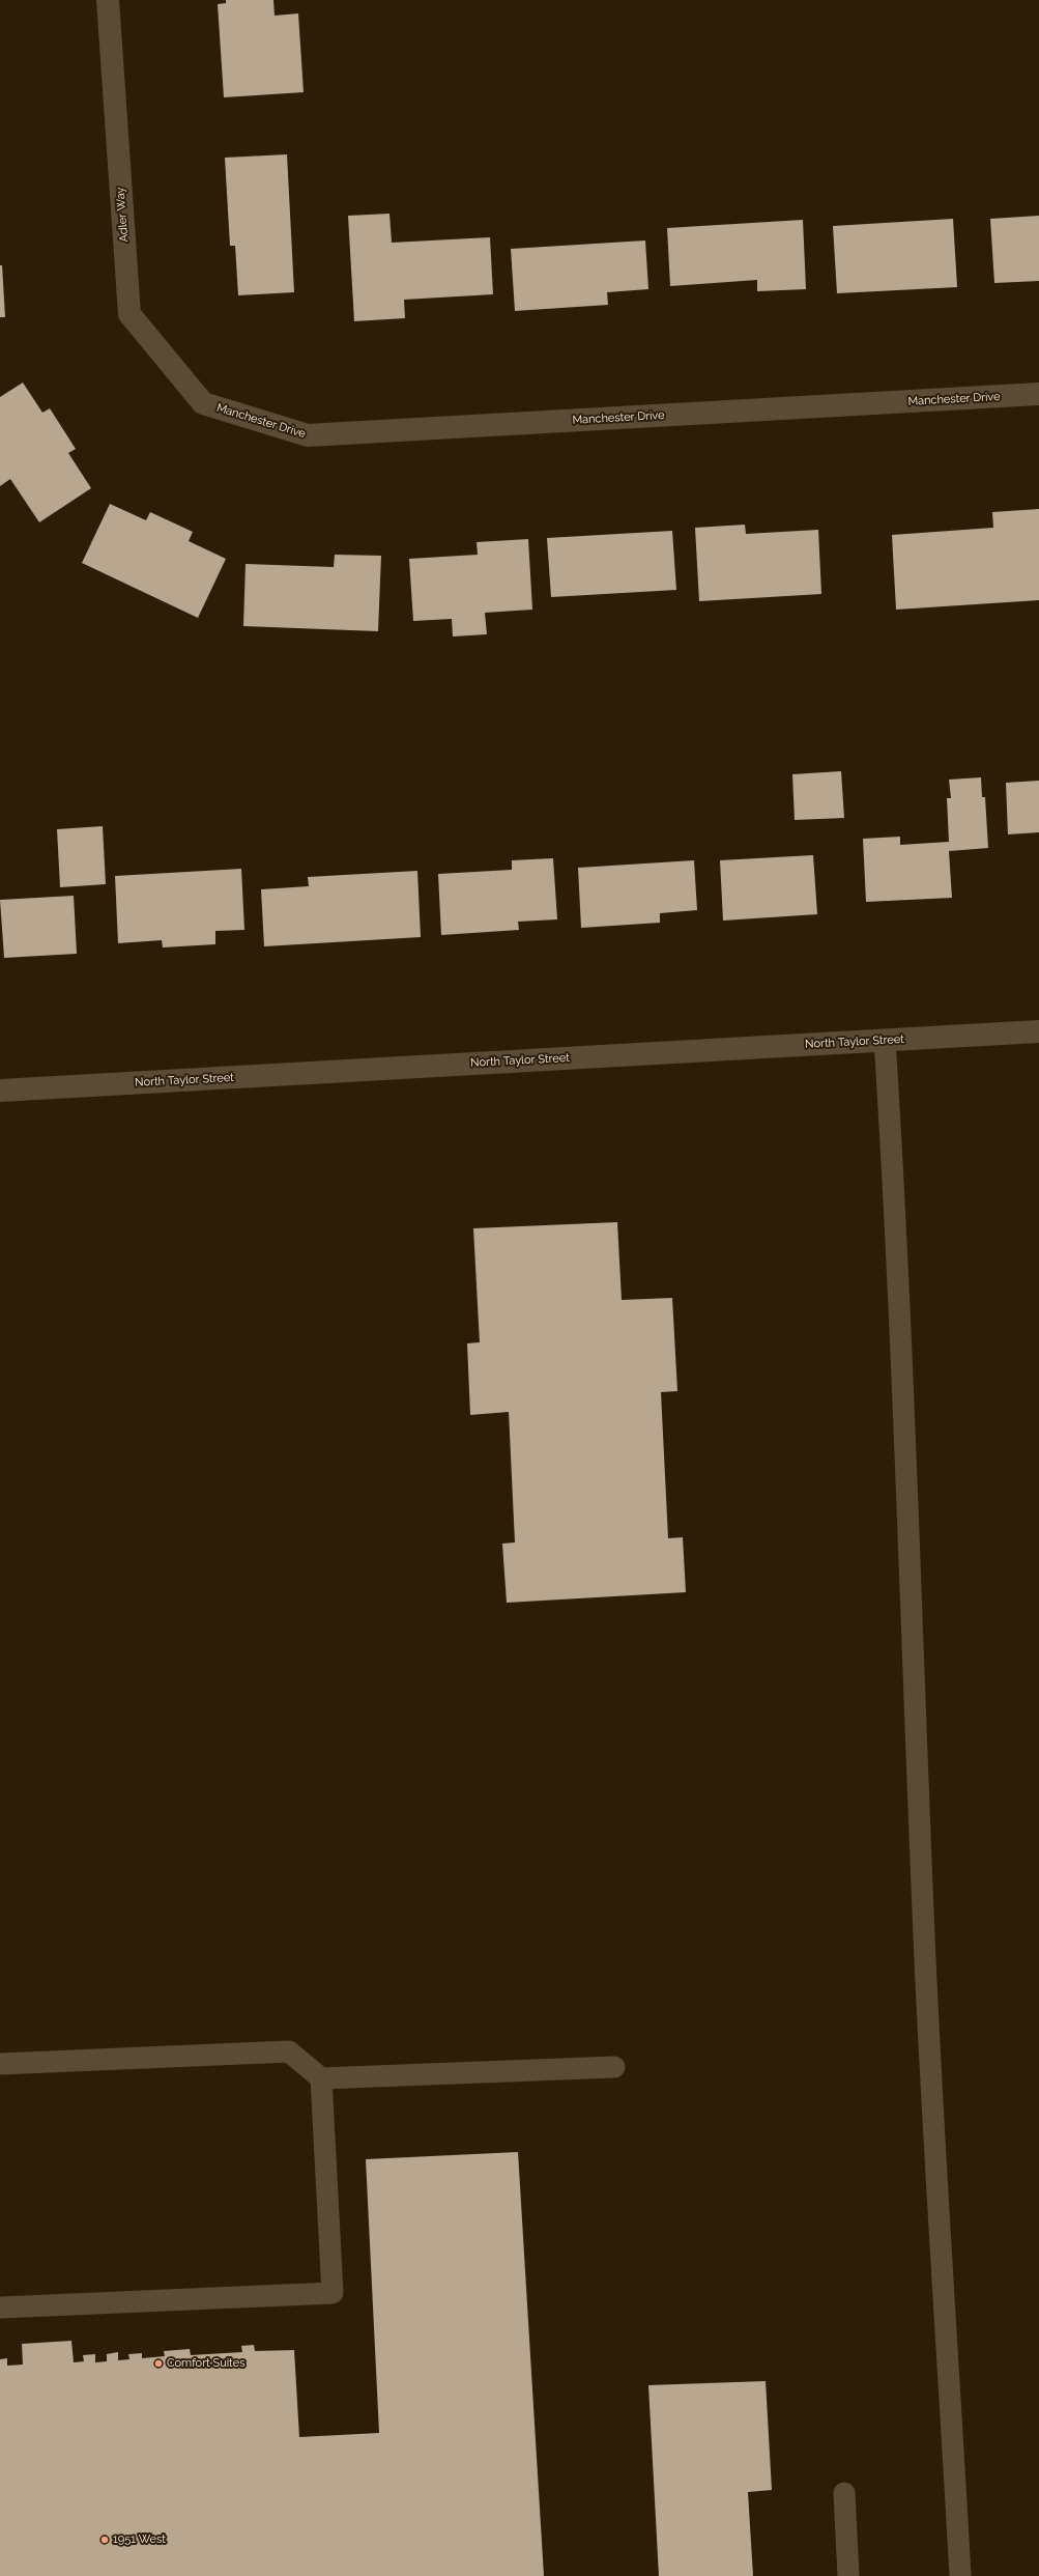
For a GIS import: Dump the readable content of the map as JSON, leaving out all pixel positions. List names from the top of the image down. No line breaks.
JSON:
{"streets":{"street":["Adler Way","Manchester Drive","North Taylor Street"]},"crossings":[["Adler Way","Manchester Drive"]],"places":["Comfort Suites","1951 West"]}
